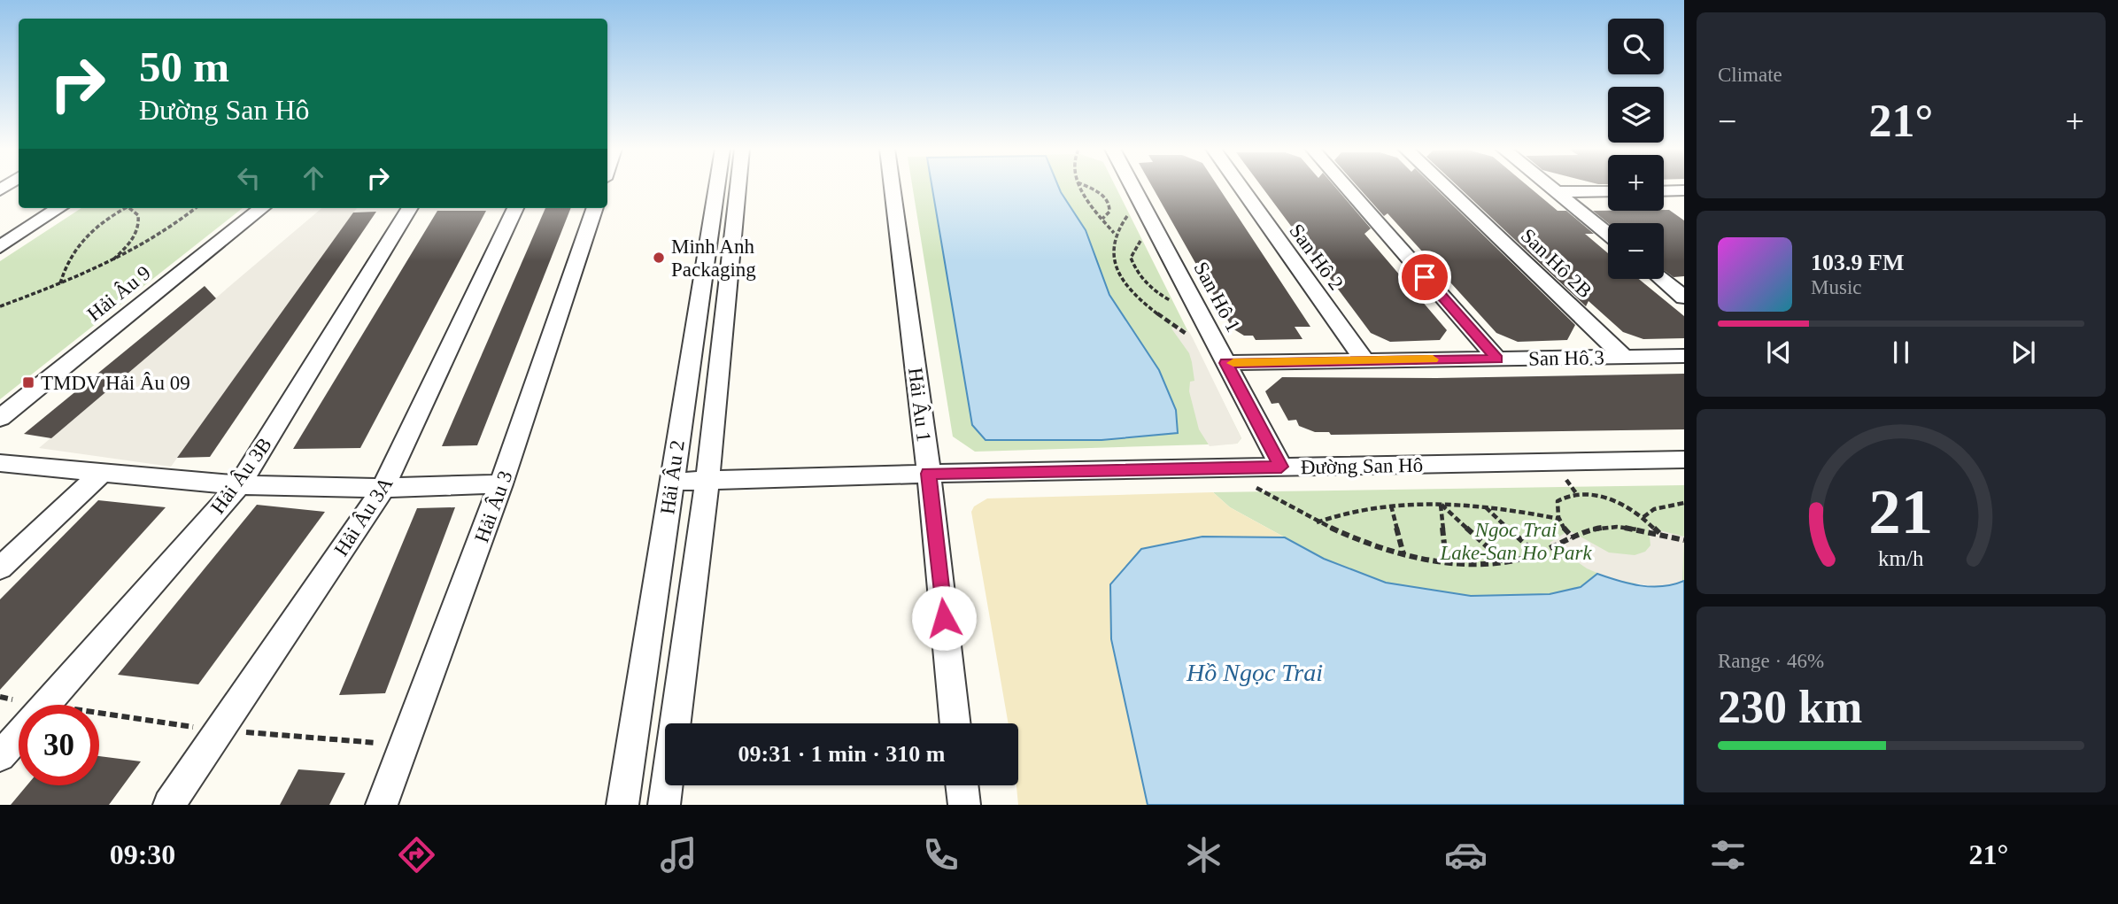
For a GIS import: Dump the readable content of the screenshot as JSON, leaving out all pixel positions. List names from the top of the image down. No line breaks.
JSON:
{"streets":{"street":["San Hô 2","San Hô 2B","Hải Âu 9","San Hô 1","San Hô 3","Hải Âu 1","Đường San Hô","Hải Âu 3B","Hải Âu 2","Hải Âu 3","Hải Âu 3A"]},"crossings":[["San Hô 2","San Hô 3"],["San Hô 2B","San Hô 3"],["San Hô 1","San Hô 3"],["San Hô 1","Đường San Hô"],["Hải Âu 1","Đường San Hô"],["Đường San Hô","Hải Âu 2"]],"water":["Hồ Ngọc Trai"],"parks":["Ngoc Trai Lake-San Ho Park"],"places":{"other":["Minh Anh Packaging"],"transit":["TMDV Hải Âu 09"]},"page":{"tile":["Climate",["Range · 46%","230 km"]],"map_buttons":["+","−"],"turn":["50 m","Đường San Hô"],"heat":["−","21°","+"],"song":["103.9 FM","Music"],"limit":"30","trip":"09:31 · 1 min · 310 m","tabs":["09:30","21°"],"gauge":["21","km/h"]}}
